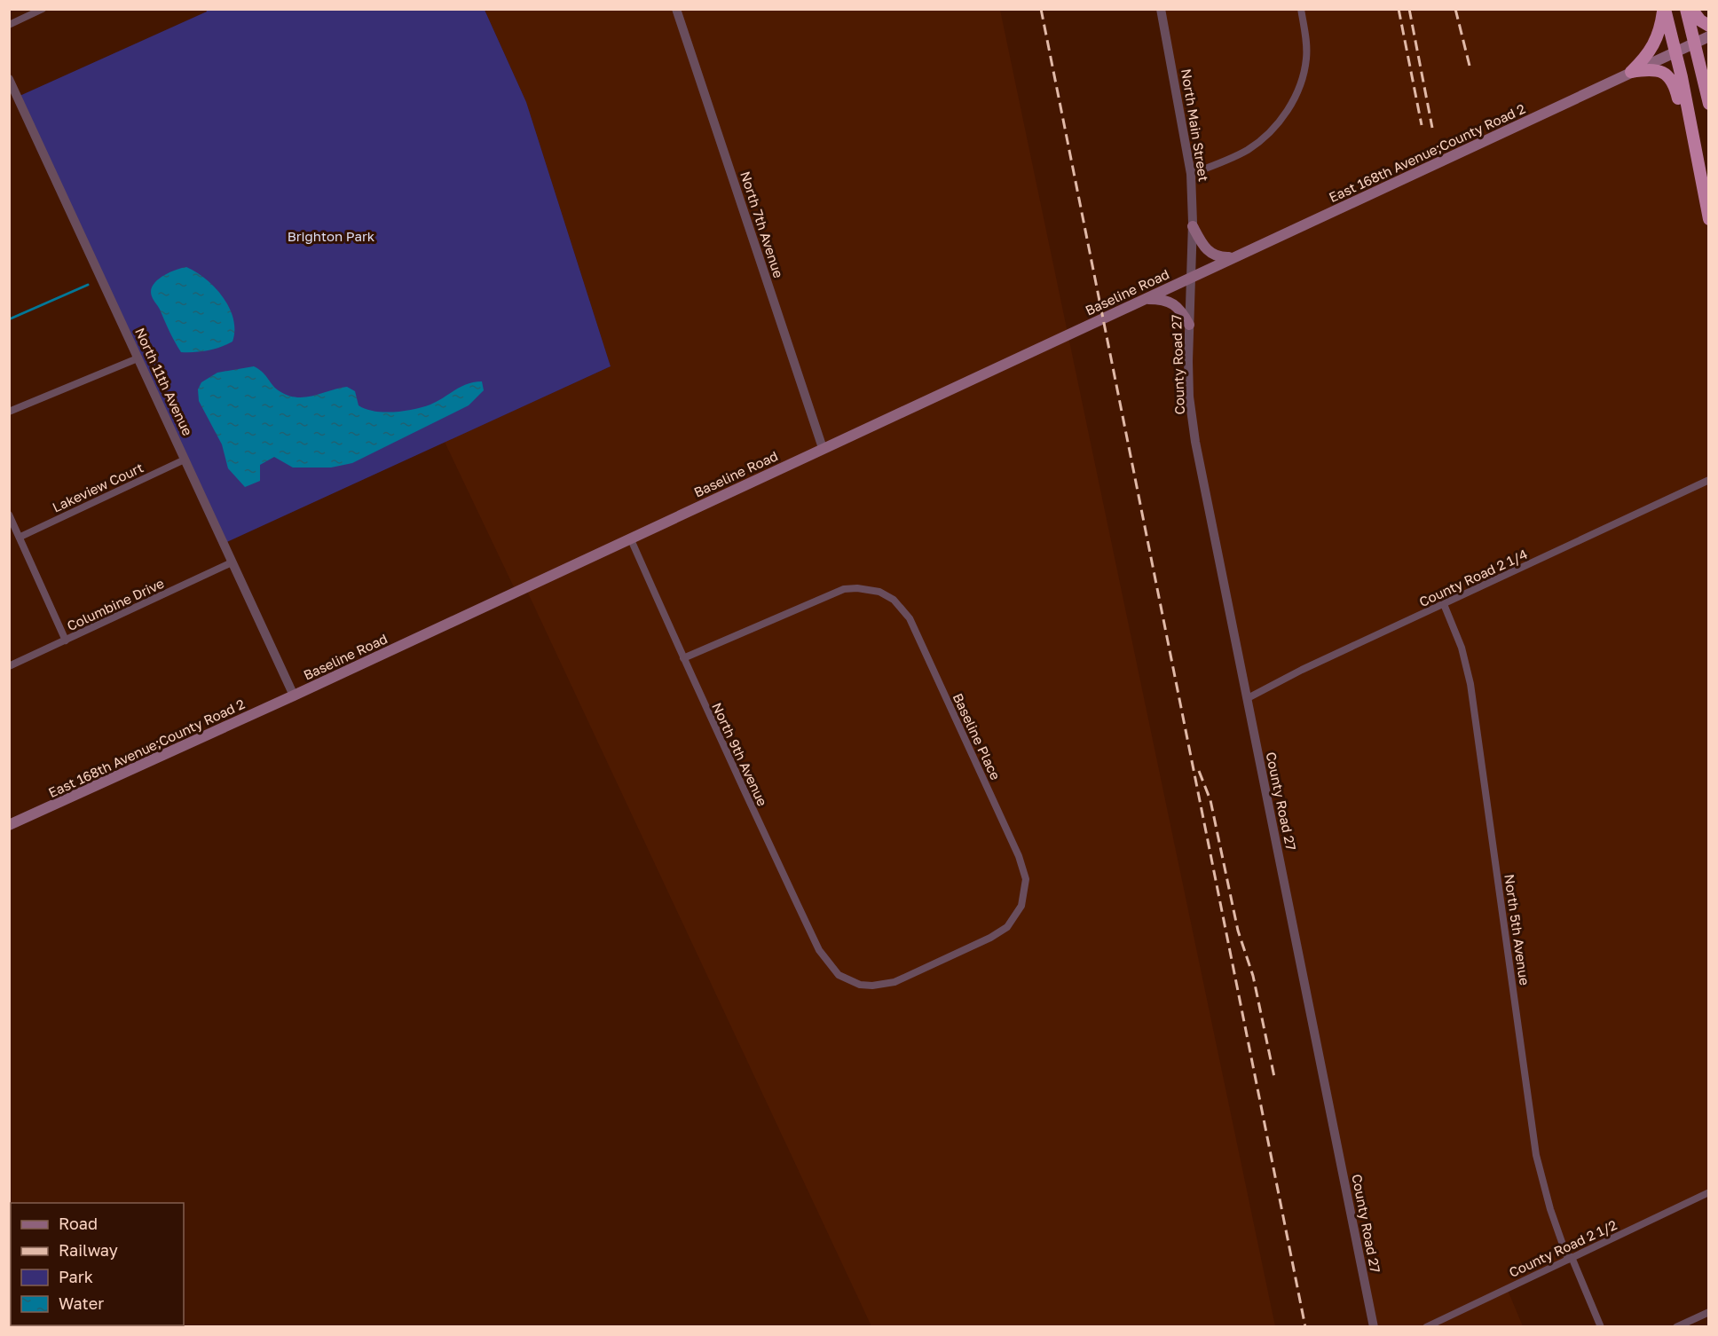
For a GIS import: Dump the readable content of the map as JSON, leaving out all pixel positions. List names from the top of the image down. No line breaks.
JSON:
{"streets":{"main road":["East 168th Avenue;County Road 2","Baseline Road"],"street":["North Main Street","North 7th Avenue","County Road 27","North 11th Avenue","Lakeview Court","County Road 2 1/4","Columbine Drive","Baseline Place","North 9th Avenue","North 5th Avenue","County Road 2 1/2"]},"crossings":[["North Main Street","East 168th Avenue;County Road 2"],["North Main Street","Baseline Road"],["North Main Street","County Road 27"],["East 168th Avenue;County Road 2","Baseline Road"],["East 168th Avenue;County Road 2","County Road 27"],["East 168th Avenue;County Road 2","North 11th Avenue"],["North 7th Avenue","Baseline Road"],["Baseline Road","County Road 27"],["Baseline Road","North 11th Avenue"],["Baseline Road","North 9th Avenue"],["County Road 27","County Road 2 1/4"],["North 11th Avenue","Lakeview Court"],["North 11th Avenue","Columbine Drive"],["County Road 2 1/4","North 5th Avenue"],["Baseline Place","North 9th Avenue"],["North 5th Avenue","County Road 2 1/2"]],"parks":["Brighton Park"],"legend":["Road","Railway","Park","Water"]}
